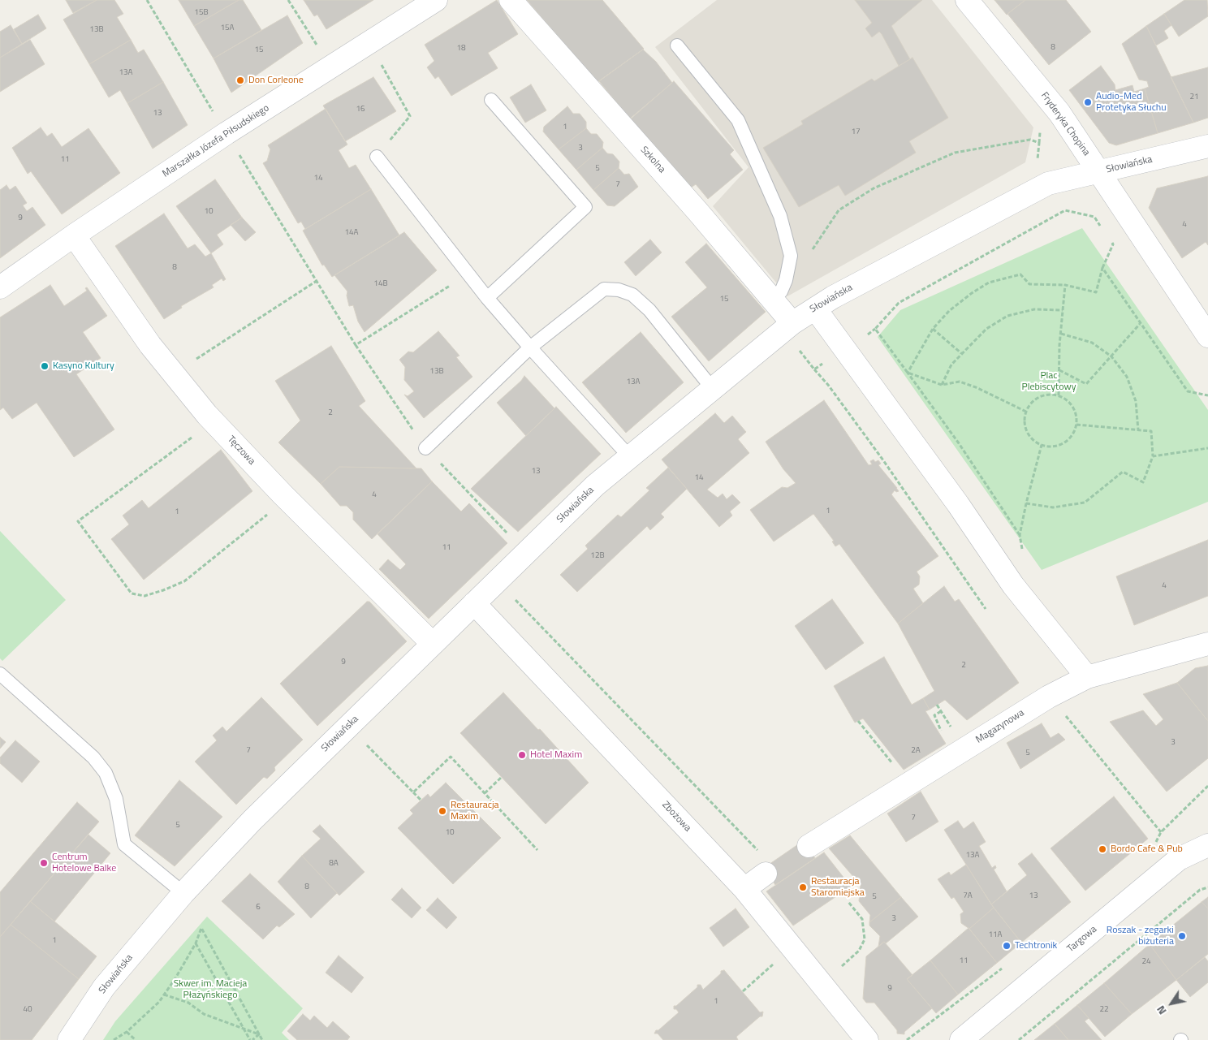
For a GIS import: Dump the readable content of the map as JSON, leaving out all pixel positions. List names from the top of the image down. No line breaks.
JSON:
{"streets":{"street":["Fryderyka Chopina","Marszałka Józefa Piłsudskiego","Szkolna","Słowiańska","Tęczowa","Magazynowa","Zbożowa","Targowa"]},"crossings":[["Fryderyka Chopina","Słowiańska"],["Marszałka Józefa Piłsudskiego","Tęczowa"],["Szkolna","Słowiańska"],["Słowiańska","Tęczowa"],["Słowiańska","Zbożowa"]],"parks":["Plac Plebiscytowy","Skwer im. Macieja Płażyńskiego"],"places":["Don Corleone","Audio-Med Protetyka Słuchu","Kasyno Kultury","Hotel Maxim","Restauracja Maxim","Bordo Cafe & Pub","Centrum Hotelowe Balke","Restauracja Staromiejska","Roszak - zegarki biżuteria","Techtronik"],"house_numbers":["15B","15A","13B","8","18","15","13A","21","16","13","1","17","3","11","5","14","7","10","9","4","14A","8","14B","15","13B","13A","2","13","14","4","1","1","11","12B","4","9","2","3","7","2A","5","7","5","10","13A","8A","8","7A","13","5","6","3","11A","1","11","24","9","1","40","22"],"north":"bottom left"}
